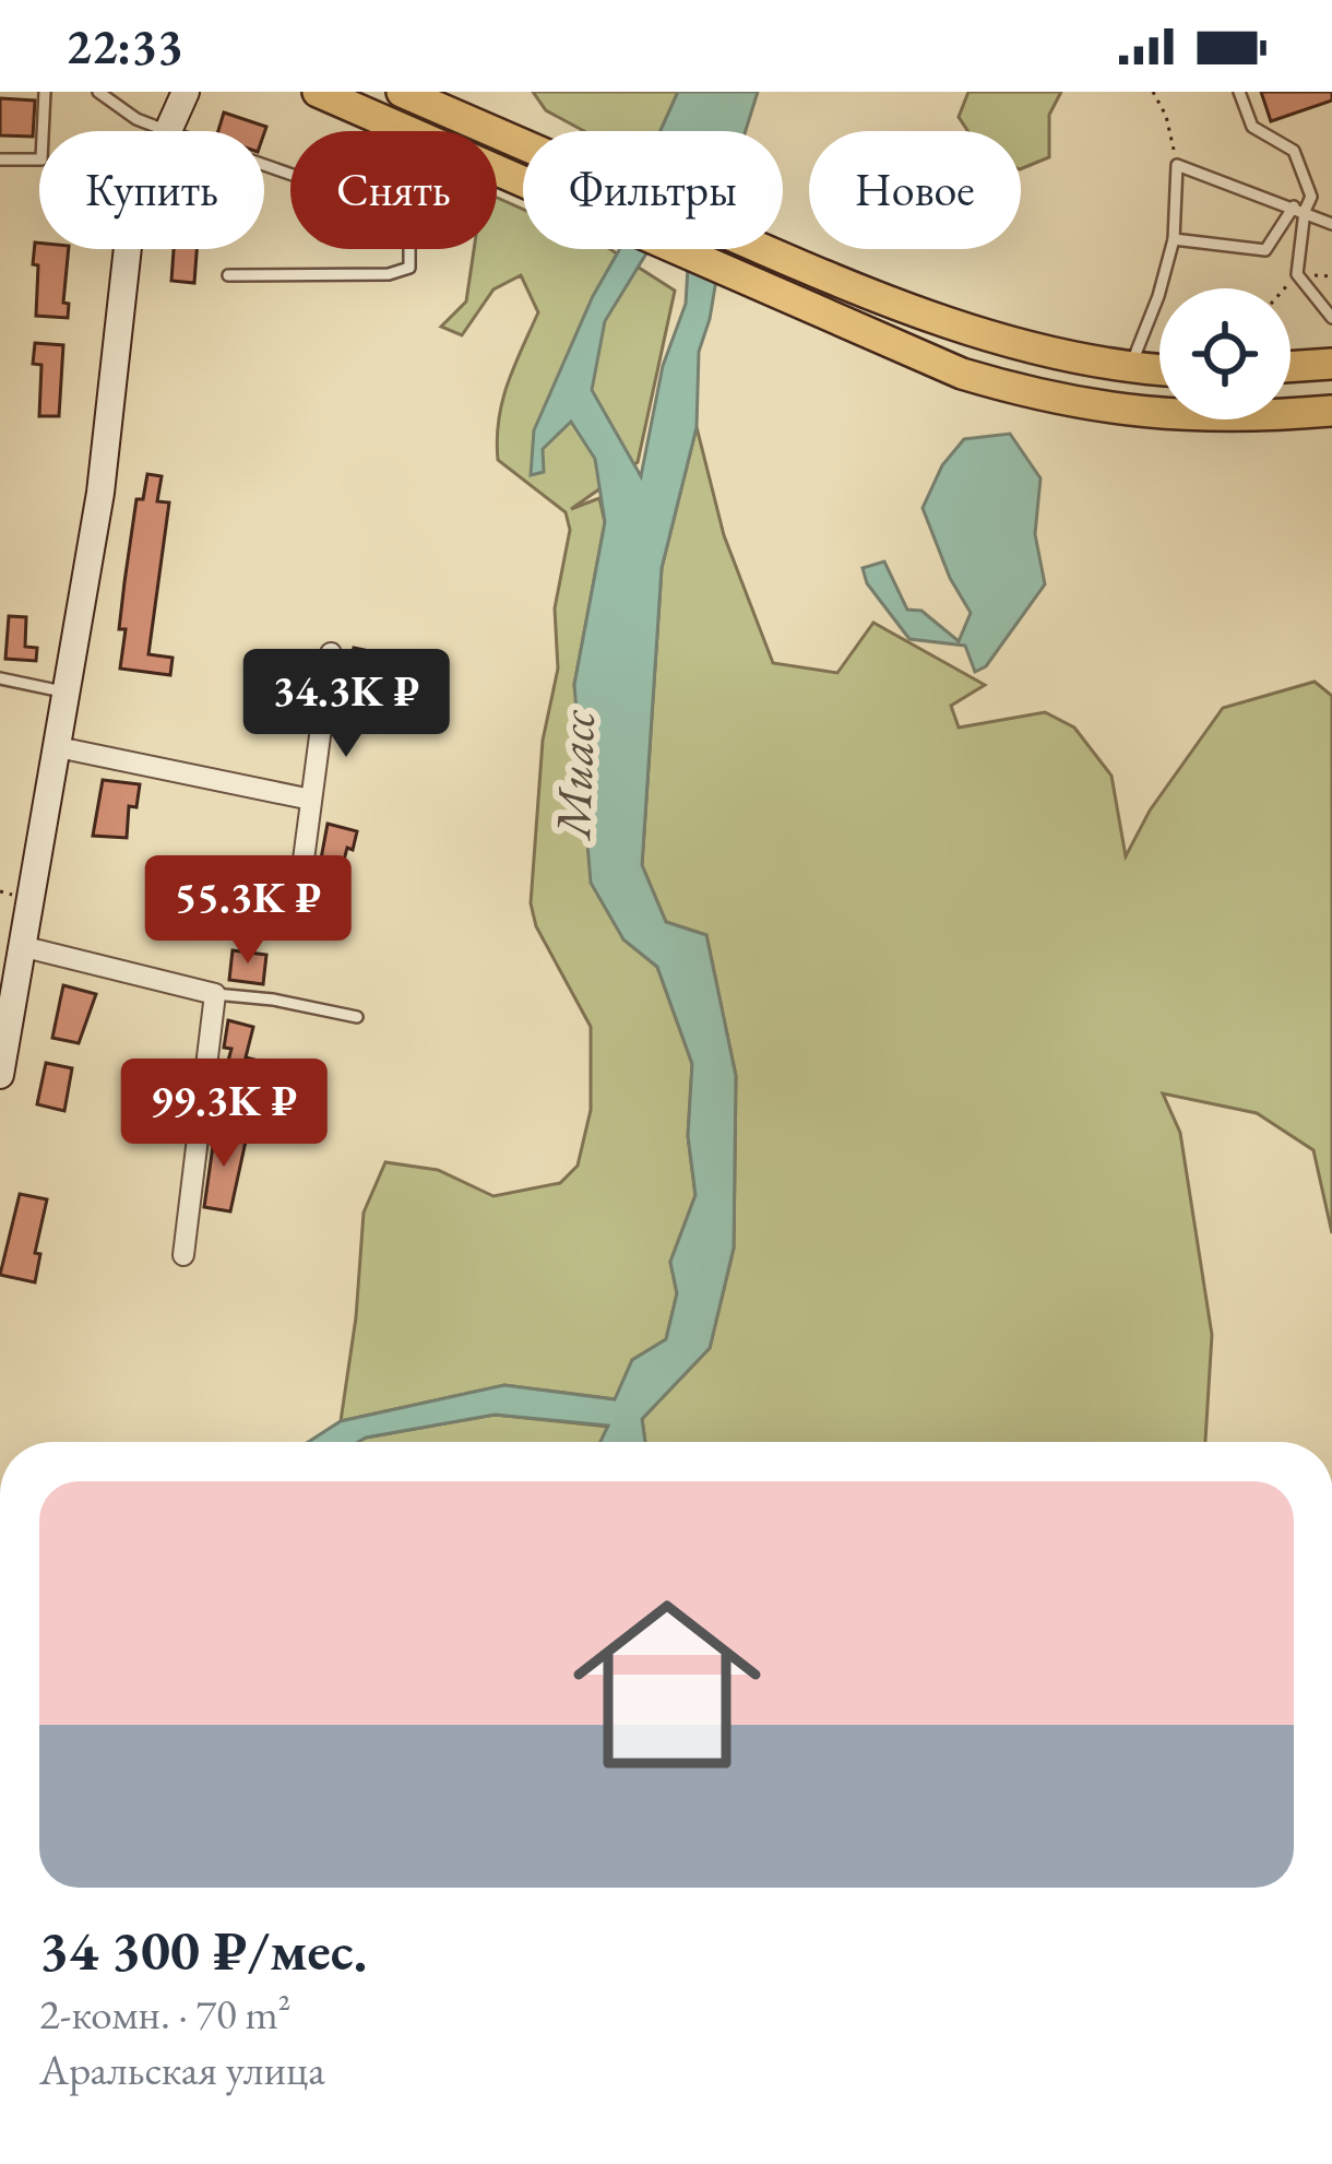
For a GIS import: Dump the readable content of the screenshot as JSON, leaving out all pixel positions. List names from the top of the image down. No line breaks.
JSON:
{"water":["Миасс"],"page":{"status":"22:33","chip":["Купить","Снять","Фильтры","Новое"],"price":["34.3K ₽","55.3K ₽","99.3K ₽"],"list":[{"name":"34 300 ₽/мес.","note":"2-комн. · 70 m² · Аральская улица"}]}}
